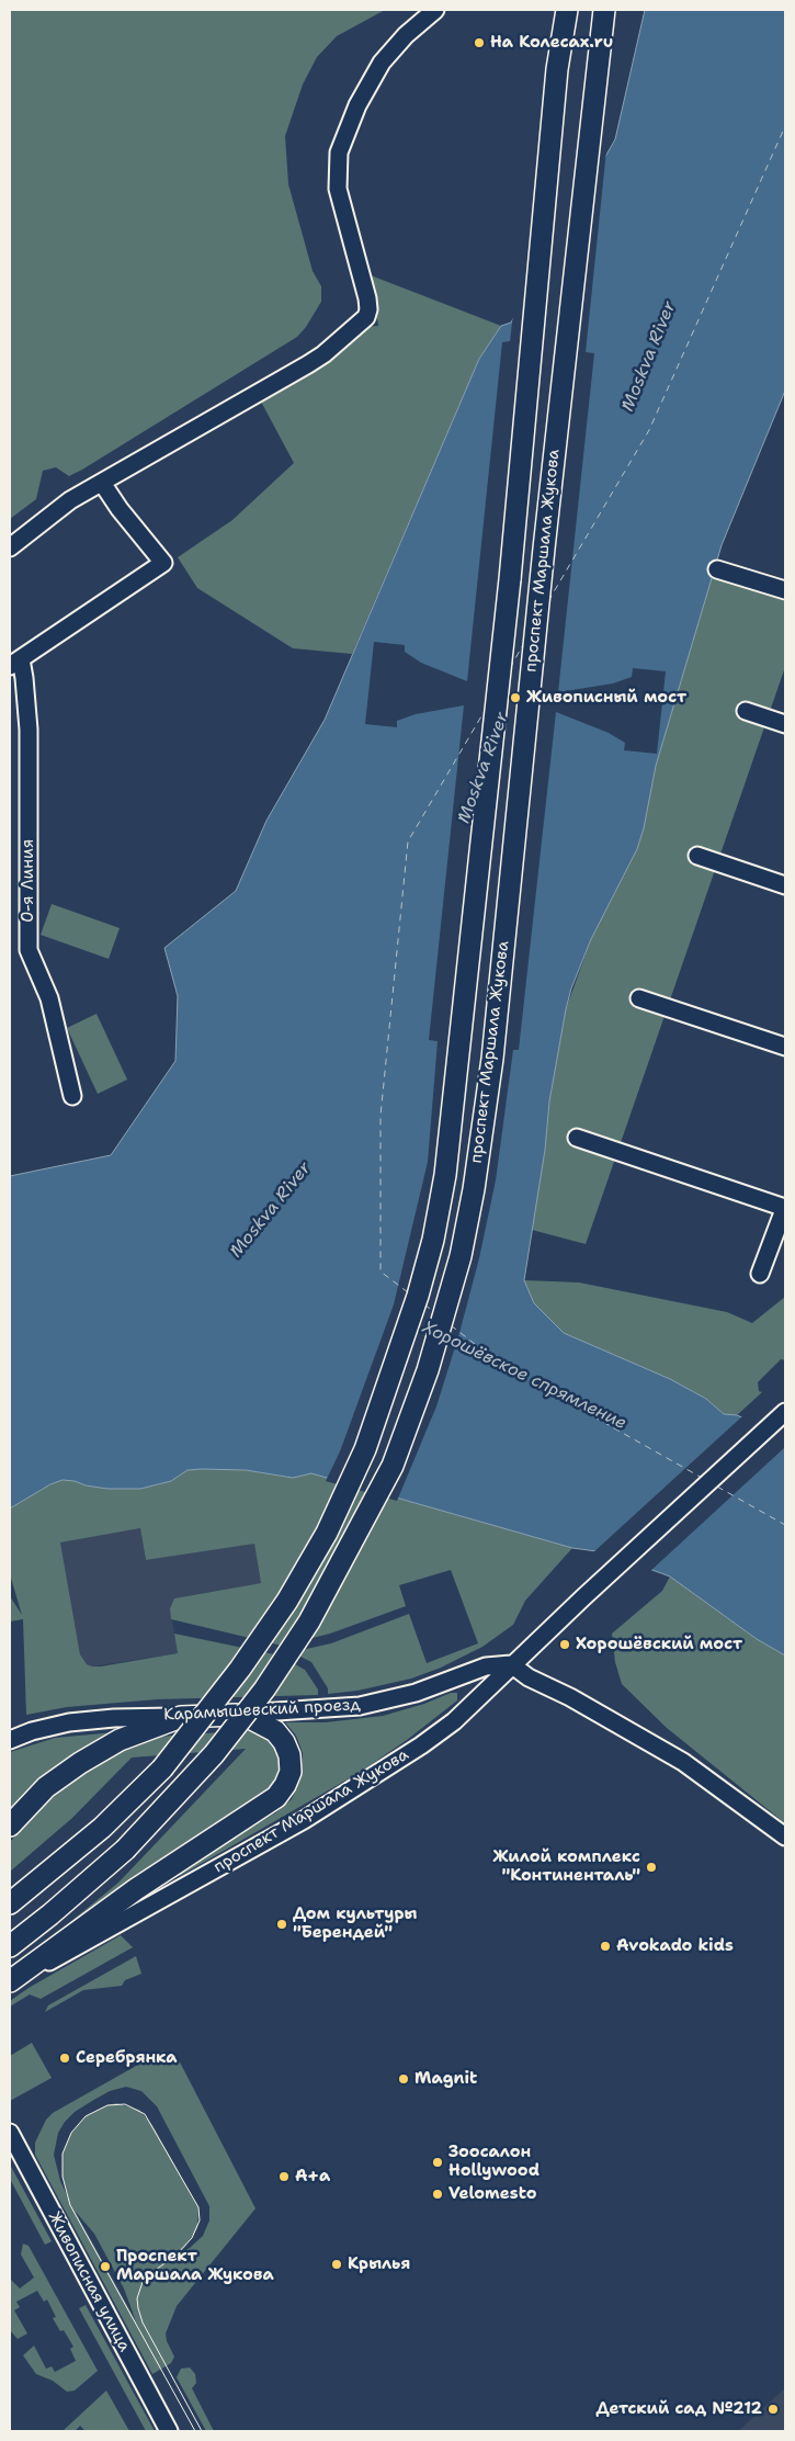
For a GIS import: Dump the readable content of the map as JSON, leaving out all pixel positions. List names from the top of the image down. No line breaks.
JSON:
{"streets":{"main road":["проспект Маршала Жукова","Карамышевский проезд"],"street":["0-я Линия","Живописная улица"]},"crossings":[["проспект Маршала Жукова","Карамышевский проезд"]],"water":["Moskva River","Хорошёвское спрямление"],"places":["На Колесах.ru","Живописный мост","Хорошёвский мост","Жилой комплекс \"Континенталь\"","Дом культуры \"Берендей\"","Avokado kids","Серебрянка","Magnit","Зоосалон Hollywood","А+а","Velomesto","Крылья","Проспект Маршала Жукова","Детский сад №212"]}
